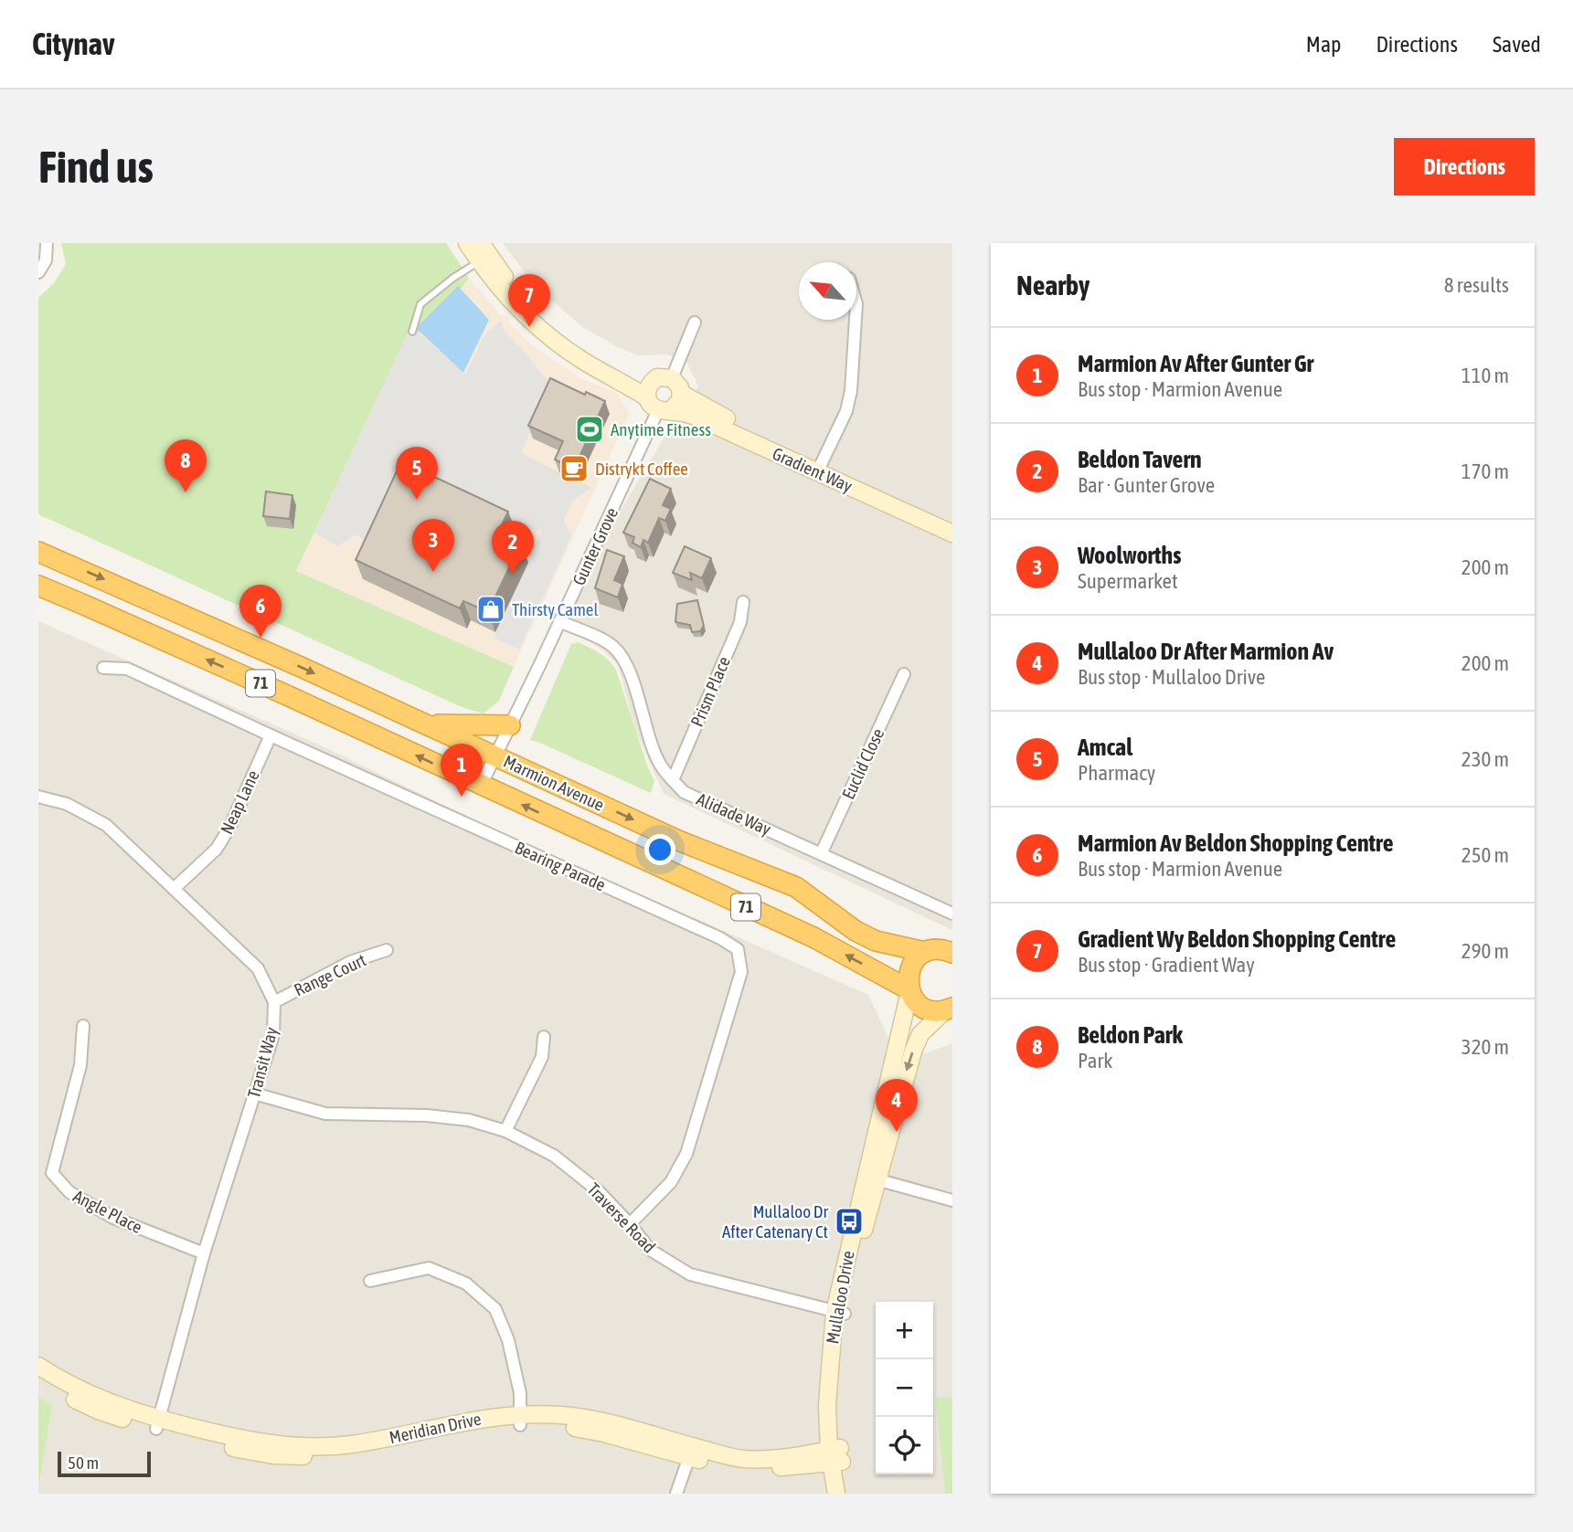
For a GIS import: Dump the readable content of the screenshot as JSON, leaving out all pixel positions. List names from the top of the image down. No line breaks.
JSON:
{"streets":{"highway":["71","Marmion Avenue"],"street":["Gradient Way","Gunter Grove","Prism Place","Euclid Close","Neap Lane","Alidade Way","Bearing Parade","Range Court","Transit Way","Angle Place","Traverse Road","Mullaloo Drive","Meridian Drive"]},"crossings":[["Gradient Way","Gunter Grove"],["Gunter Grove","Marmion Avenue"],["Gunter Grove","Alidade Way"],["71","Marmion Avenue"],["71","Mullaloo Drive"],["Prism Place","Alidade Way"],["Euclid Close","Alidade Way"],["Marmion Avenue","Mullaloo Drive"],["Neap Lane","Bearing Parade"],["Neap Lane","Transit Way"],["Bearing Parade","Traverse Road"],["Range Court","Transit Way"],["Transit Way","Angle Place"],["Transit Way","Traverse Road"],["Transit Way","Meridian Drive"],["Traverse Road","Mullaloo Drive"],["Mullaloo Drive","Meridian Drive"]],"places":{"sports":["Anytime Fitness"],"cafe":["Distrykt Coffee"],"shop":["Thirsty Camel"],"bus stop":["Mullaloo Dr After Catenary Ct"]},"scale_bar":"50 m","north":"top left","page":{"header":"Citynav","nav":["Map","Directions","Saved"],"buttons":"Directions","title":"Find us","heading":["Nearby","8 results"],"pins":["7","8","5","3","2","6","1","4"],"list":[{"mark":"1","name":"Marmion Av After Gunter Gr","note":"Bus stop · Marmion Avenue","value":"110 m"},{"mark":"2","name":"Beldon Tavern","note":"Bar · Gunter Grove","value":"170 m"},{"mark":"3","name":"Woolworths","note":"Supermarket","value":"200 m"},{"mark":"4","name":"Mullaloo Dr After Marmion Av","note":"Bus stop · Mullaloo Drive","value":"200 m"},{"mark":"5","name":"Amcal","note":"Pharmacy","value":"230 m"},{"mark":"6","name":"Marmion Av Beldon Shopping Centre","note":"Bus stop · Marmion Avenue","value":"250 m"},{"mark":"7","name":"Gradient Wy Beldon Shopping Centre","note":"Bus stop · Gradient Way","value":"290 m"},{"mark":"8","name":"Beldon Park","note":"Park","value":"320 m"}],"map_buttons":["+","−"],"scale":"50 m"}}
